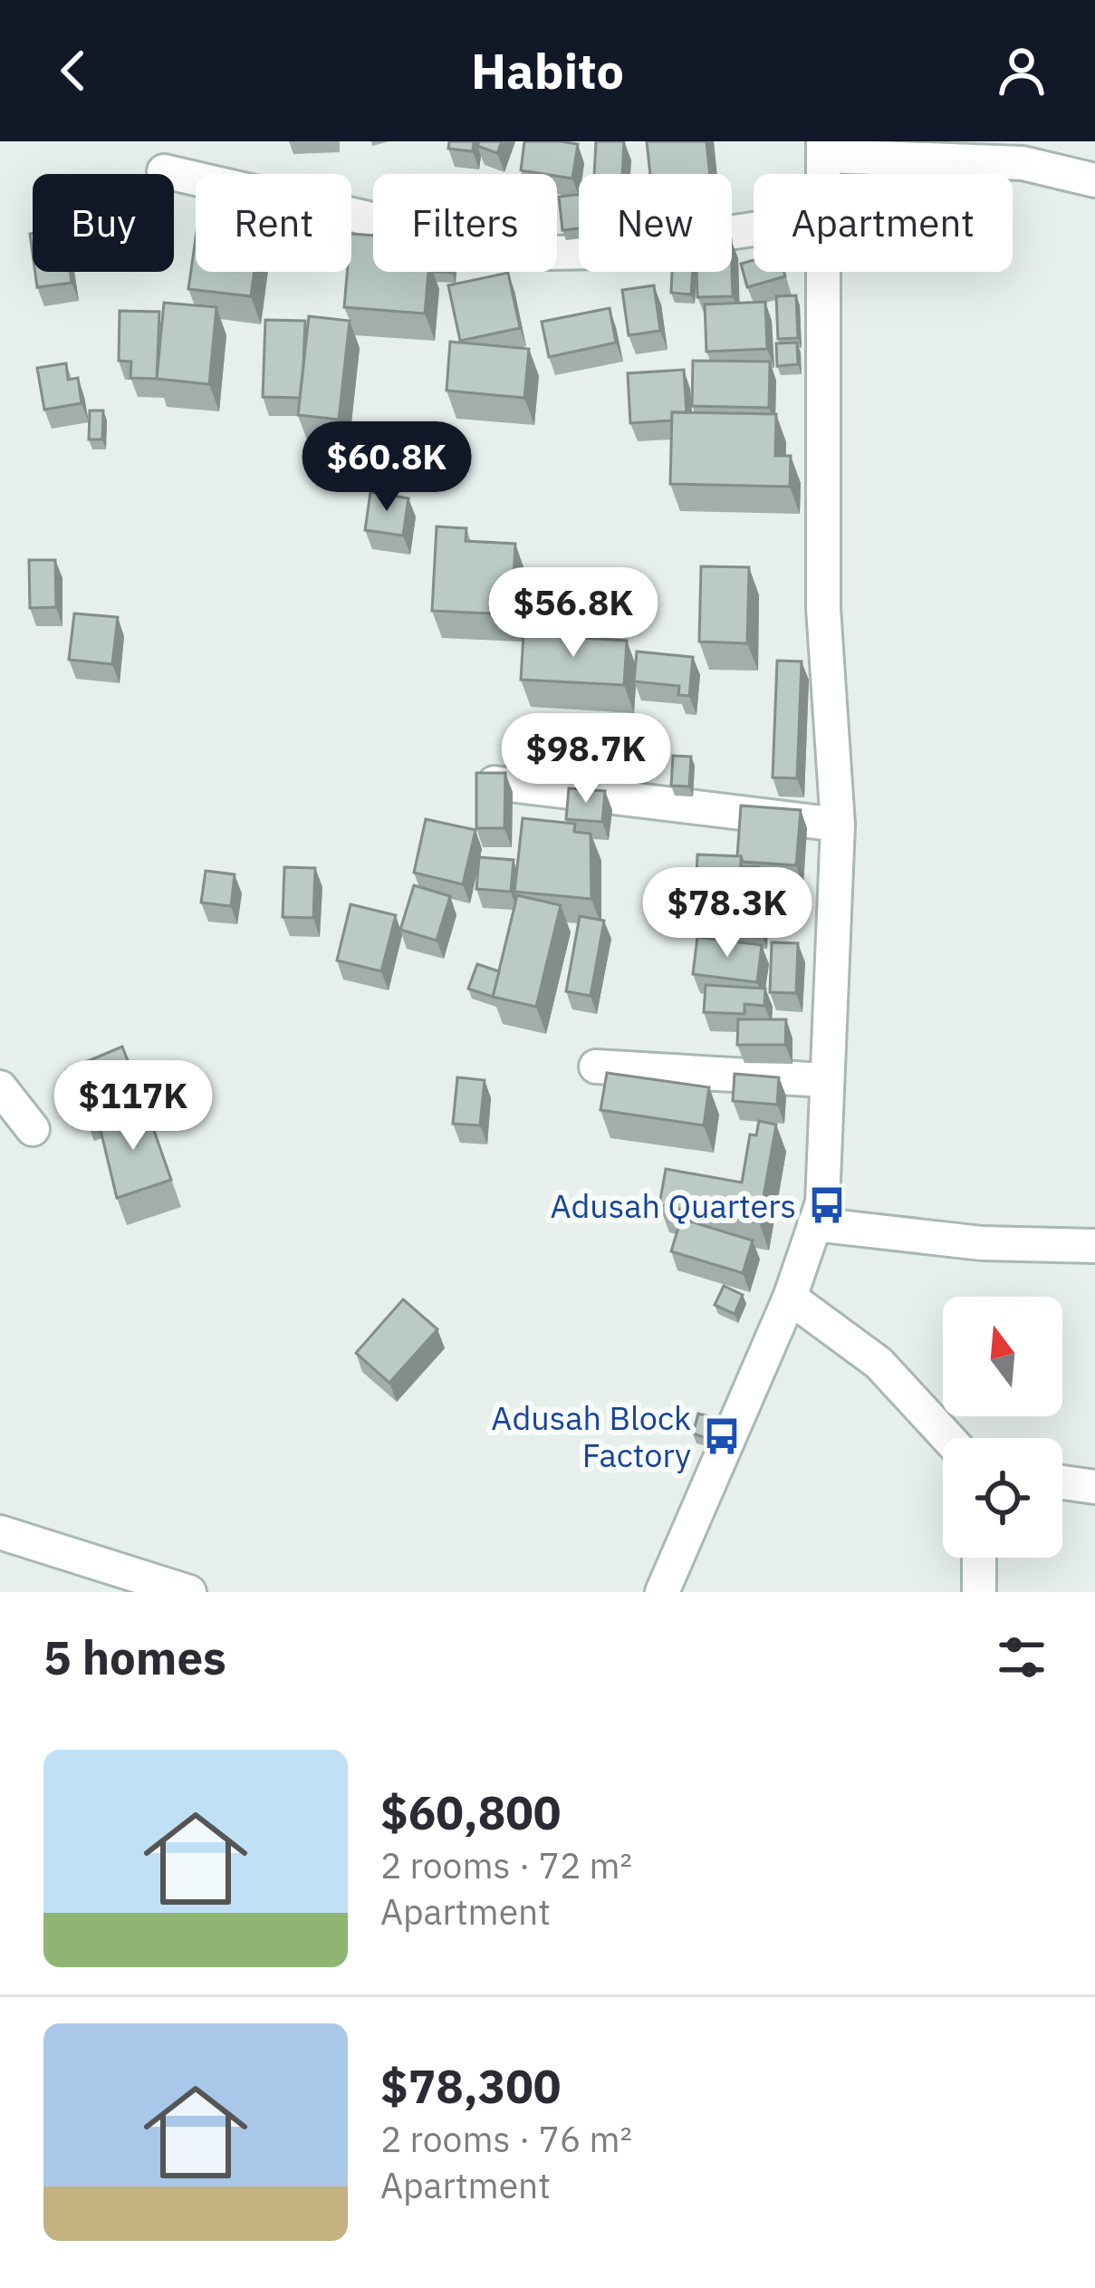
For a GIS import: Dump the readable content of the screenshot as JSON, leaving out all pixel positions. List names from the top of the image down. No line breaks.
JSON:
{"places":{"bus stop":["Adusah Quarters","Adusah Block Factory"]},"north":"top","page":{"header":"Habito","chip":["Buy","Rent","Filters","New","Apartment"],"price":["$60.8K","$56.8K","$98.7K","$78.3K","$117K"],"heading":"5 homes","list":[{"name":"$60,800","note":"2 rooms · 72 m² · Apartment"},{"name":"$78,300","note":"2 rooms · 76 m² · Apartment"}]}}
